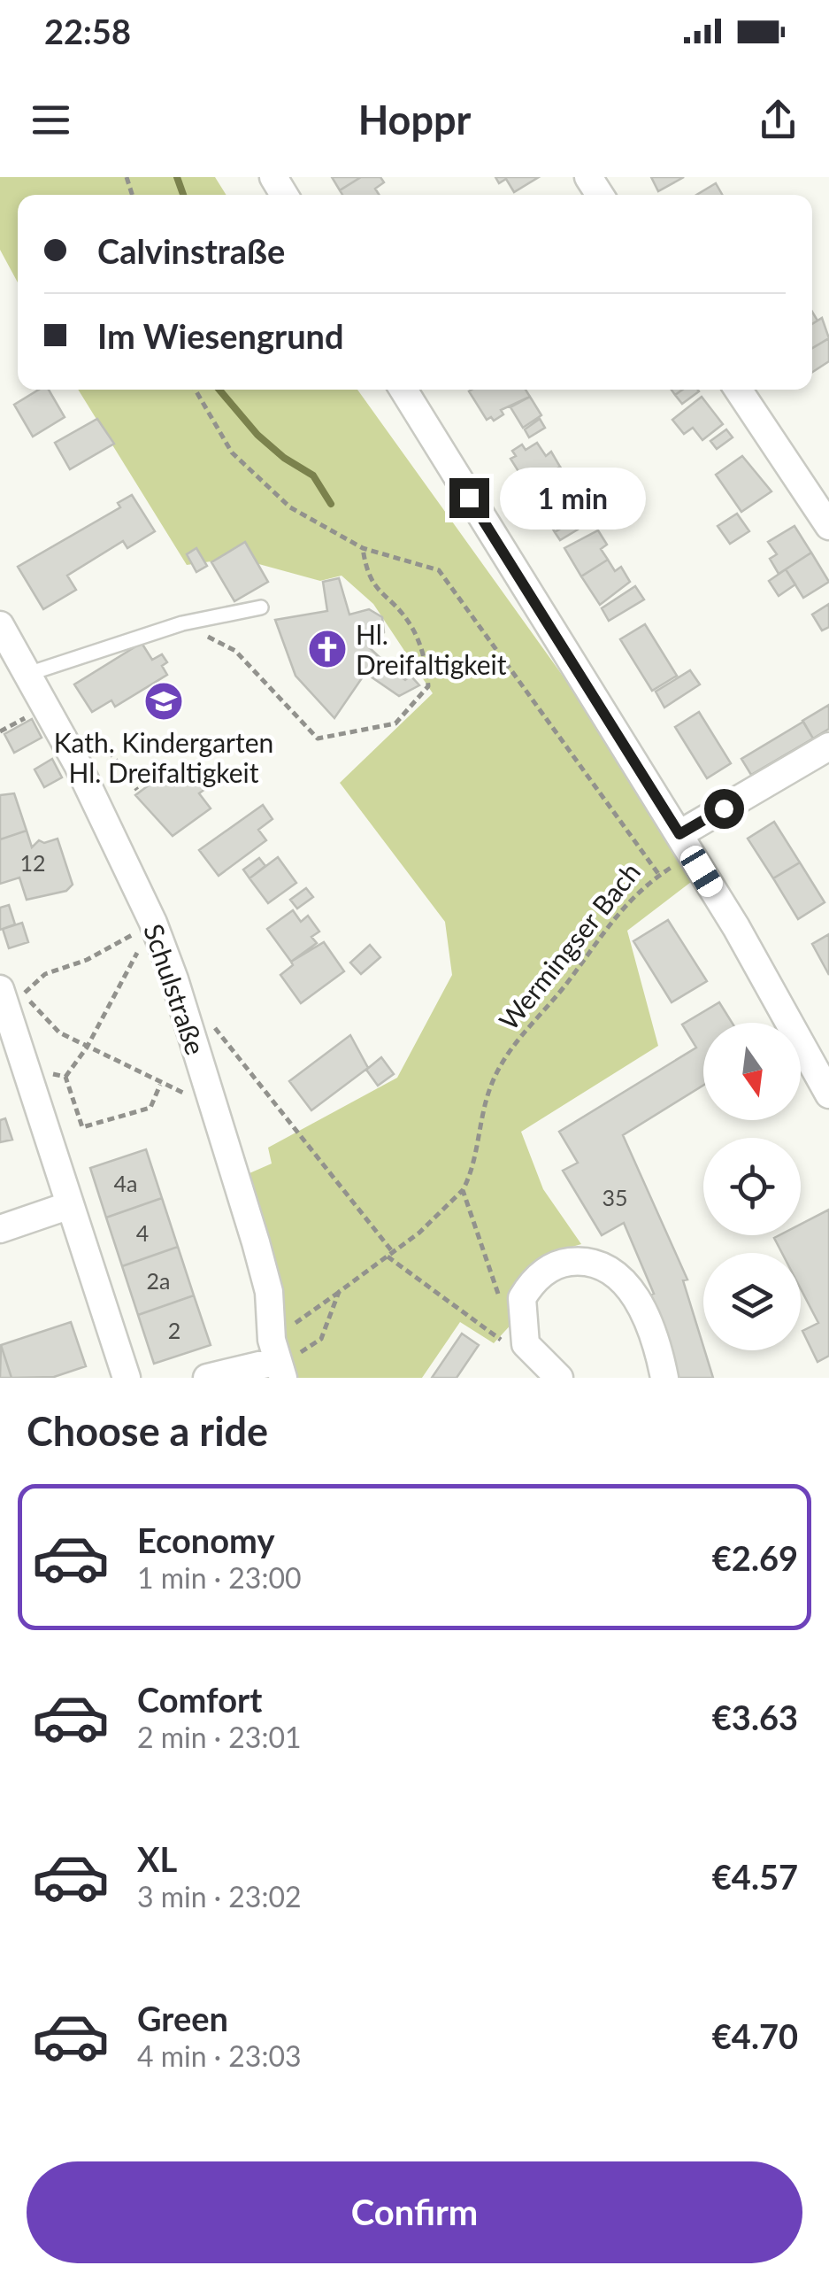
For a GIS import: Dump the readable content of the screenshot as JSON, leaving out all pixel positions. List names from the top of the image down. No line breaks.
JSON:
{"streets":{"street":["Schulstraße"],"path":["Wermingser Bach"]},"places":{"church":["Hl. Dreifaltigkeit"],"school or university":["Kath. Kindergarten Hl. Dreifaltigkeit"]},"house_numbers":["12","4a","35","4","2a","2"],"north":"bottom","page":{"status":"22:58","header":"Hoppr","banner":["Calvinstraße","Im Wiesengrund"],"bubble":"1 min","heading":"Choose a ride","list":[{"name":"Economy","note":"1 min · 23:00","value":"€2.69"},{"name":"Comfort","note":"2 min · 23:01","value":"€3.63"},{"name":"XL","note":"3 min · 23:02","value":"€4.57"},{"name":"Green","note":"4 min · 23:03","value":"€4.70"}],"buttons":"Confirm"}}
